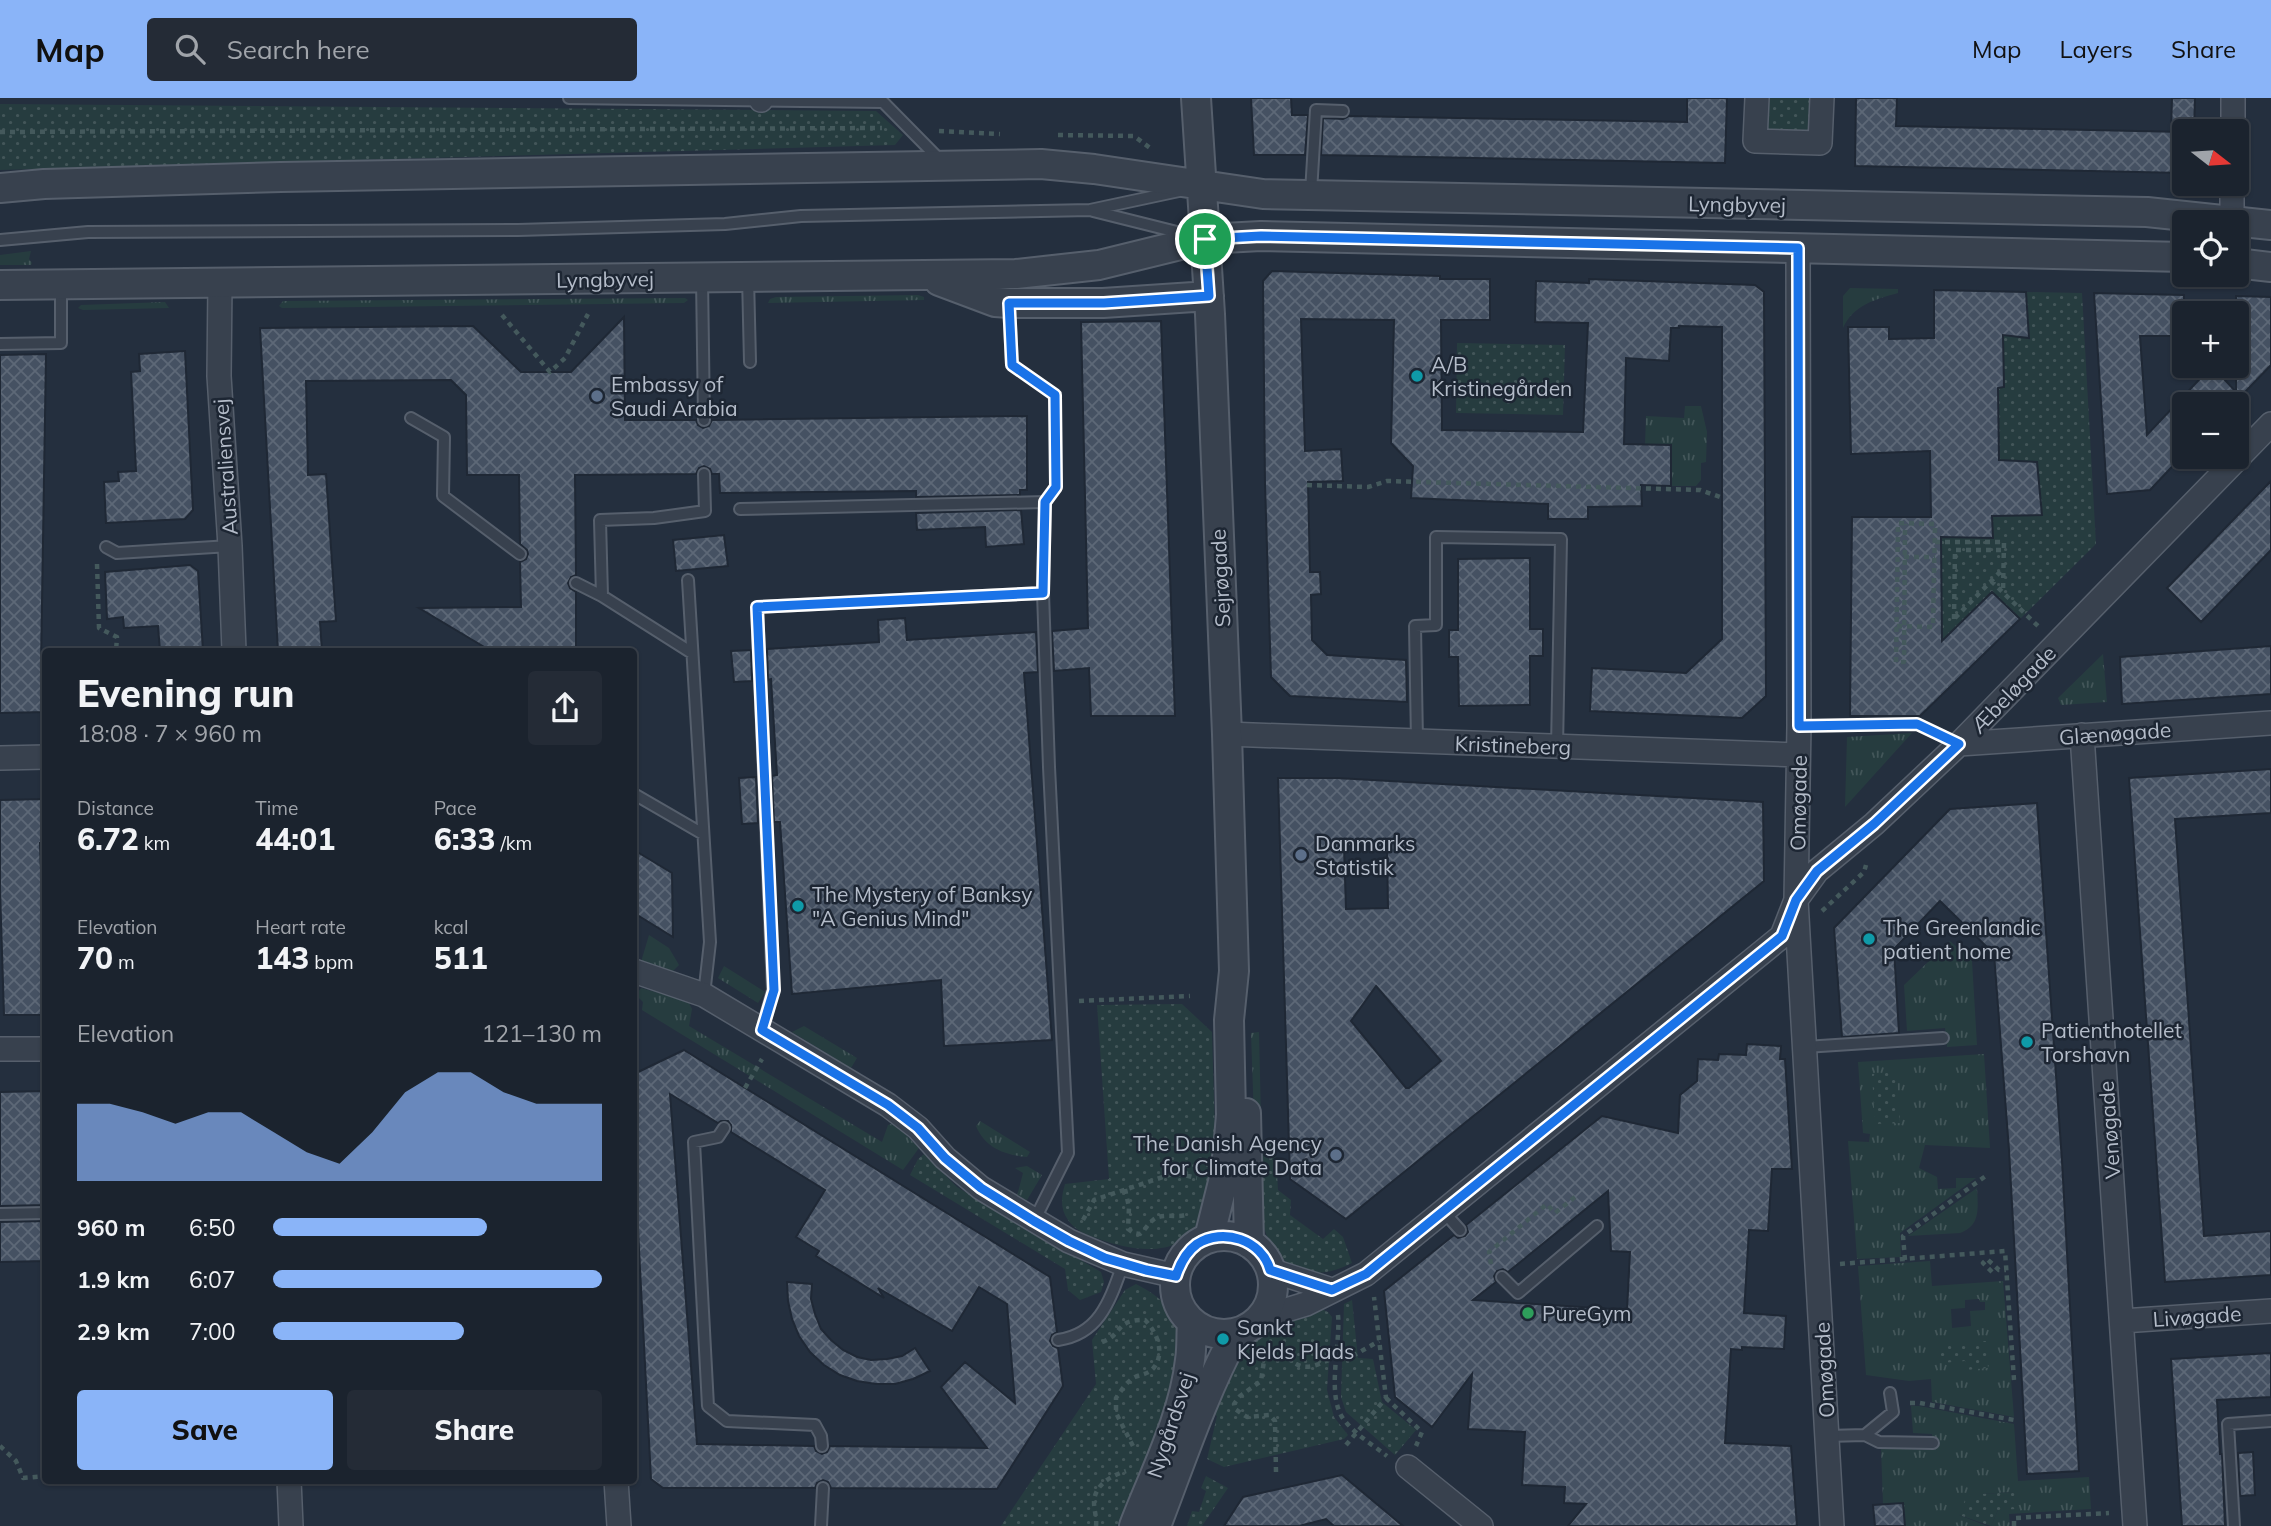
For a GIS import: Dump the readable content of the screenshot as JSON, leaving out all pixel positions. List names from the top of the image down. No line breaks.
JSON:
{"streets":{"street":["Lyngbyvej","Australiensvej","Sejrøgade","Æbeløgade","Glænøgade","Kristineberg","Omøgade","Venøgade","Livøgade","Nygårdsvej"]},"crossings":[["Lyngbyvej","Australiensvej"],["Lyngbyvej","Sejrøgade"],["Lyngbyvej","Omøgade"],["Sejrøgade","Æbeløgade"],["Sejrøgade","Kristineberg"],["Sejrøgade","Nygårdsvej"],["Æbeløgade","Glænøgade"],["Æbeløgade","Omøgade"],["Æbeløgade","Nygårdsvej"],["Glænøgade","Venøgade"],["Kristineberg","Omøgade"],["Venøgade","Livøgade"]],"places":["A/B Kristinegården","Embassy of Saudi Arabia","Danmarks Statistik","The Mystery of Banksy \"A Genius Mind\"","The Greenlandic patient home","Patienthotellet Torshavn","The Danish Agency for Climate Data","PureGym","Sankt Kjelds Plads"],"north":"right","page":{"header":"Map","search":"Search here","nav":["Map","Layers","Share"],"map_buttons":["+","−"],"heading":["Evening run","18:08 · 7 × 960 m"],"stats":[["Distance","6.72 km"],["Time","44:01"],["Pace","6:33 /km"],["Elevation","70 m"],["Heart rate","143 bpm"],["kcal","511"]],"chart":["Elevation","121–130 m"],"list":[{"name":"960 m","note":"6:50"},{"name":"1.9 km","note":"6:07"},{"name":"2.9 km","note":"7:00"}],"buttons":["Save","Share"]}}
